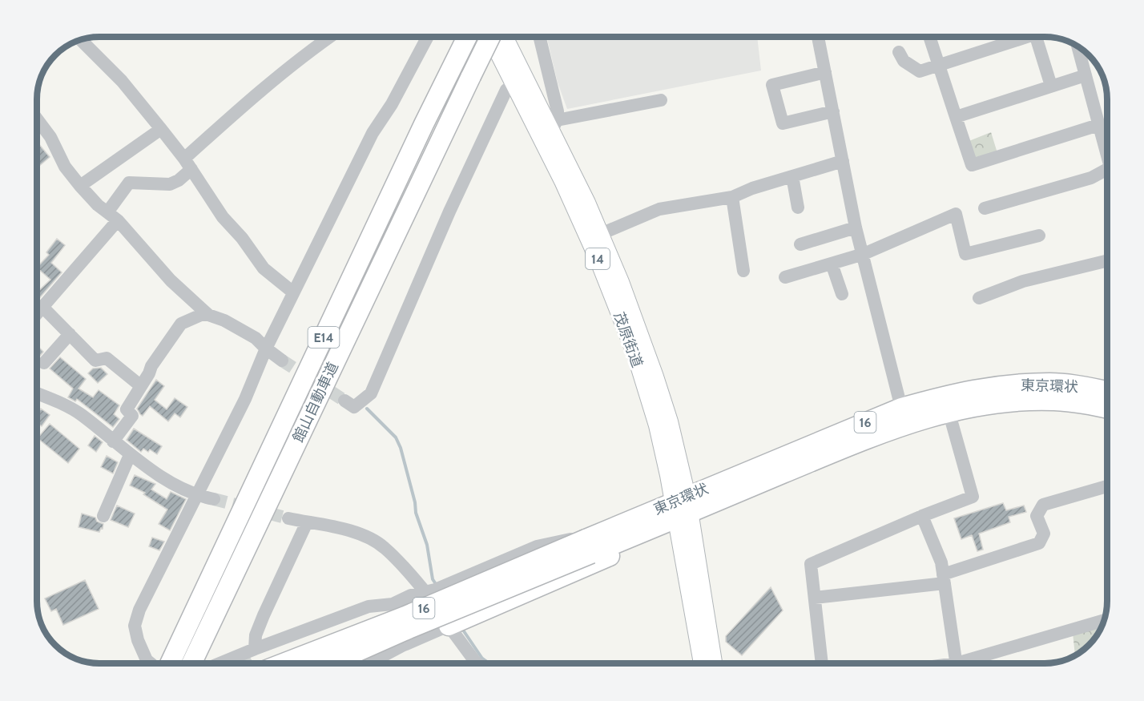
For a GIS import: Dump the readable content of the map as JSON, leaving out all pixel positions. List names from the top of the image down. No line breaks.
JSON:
{"streets":{"highway":["E14","東京環状","館山自動車道","16"],"main road":["14","茂原街道"]},"crossings":[["茂原街道","東京環状"],["茂原街道","16"],["東京環状","16"]]}
